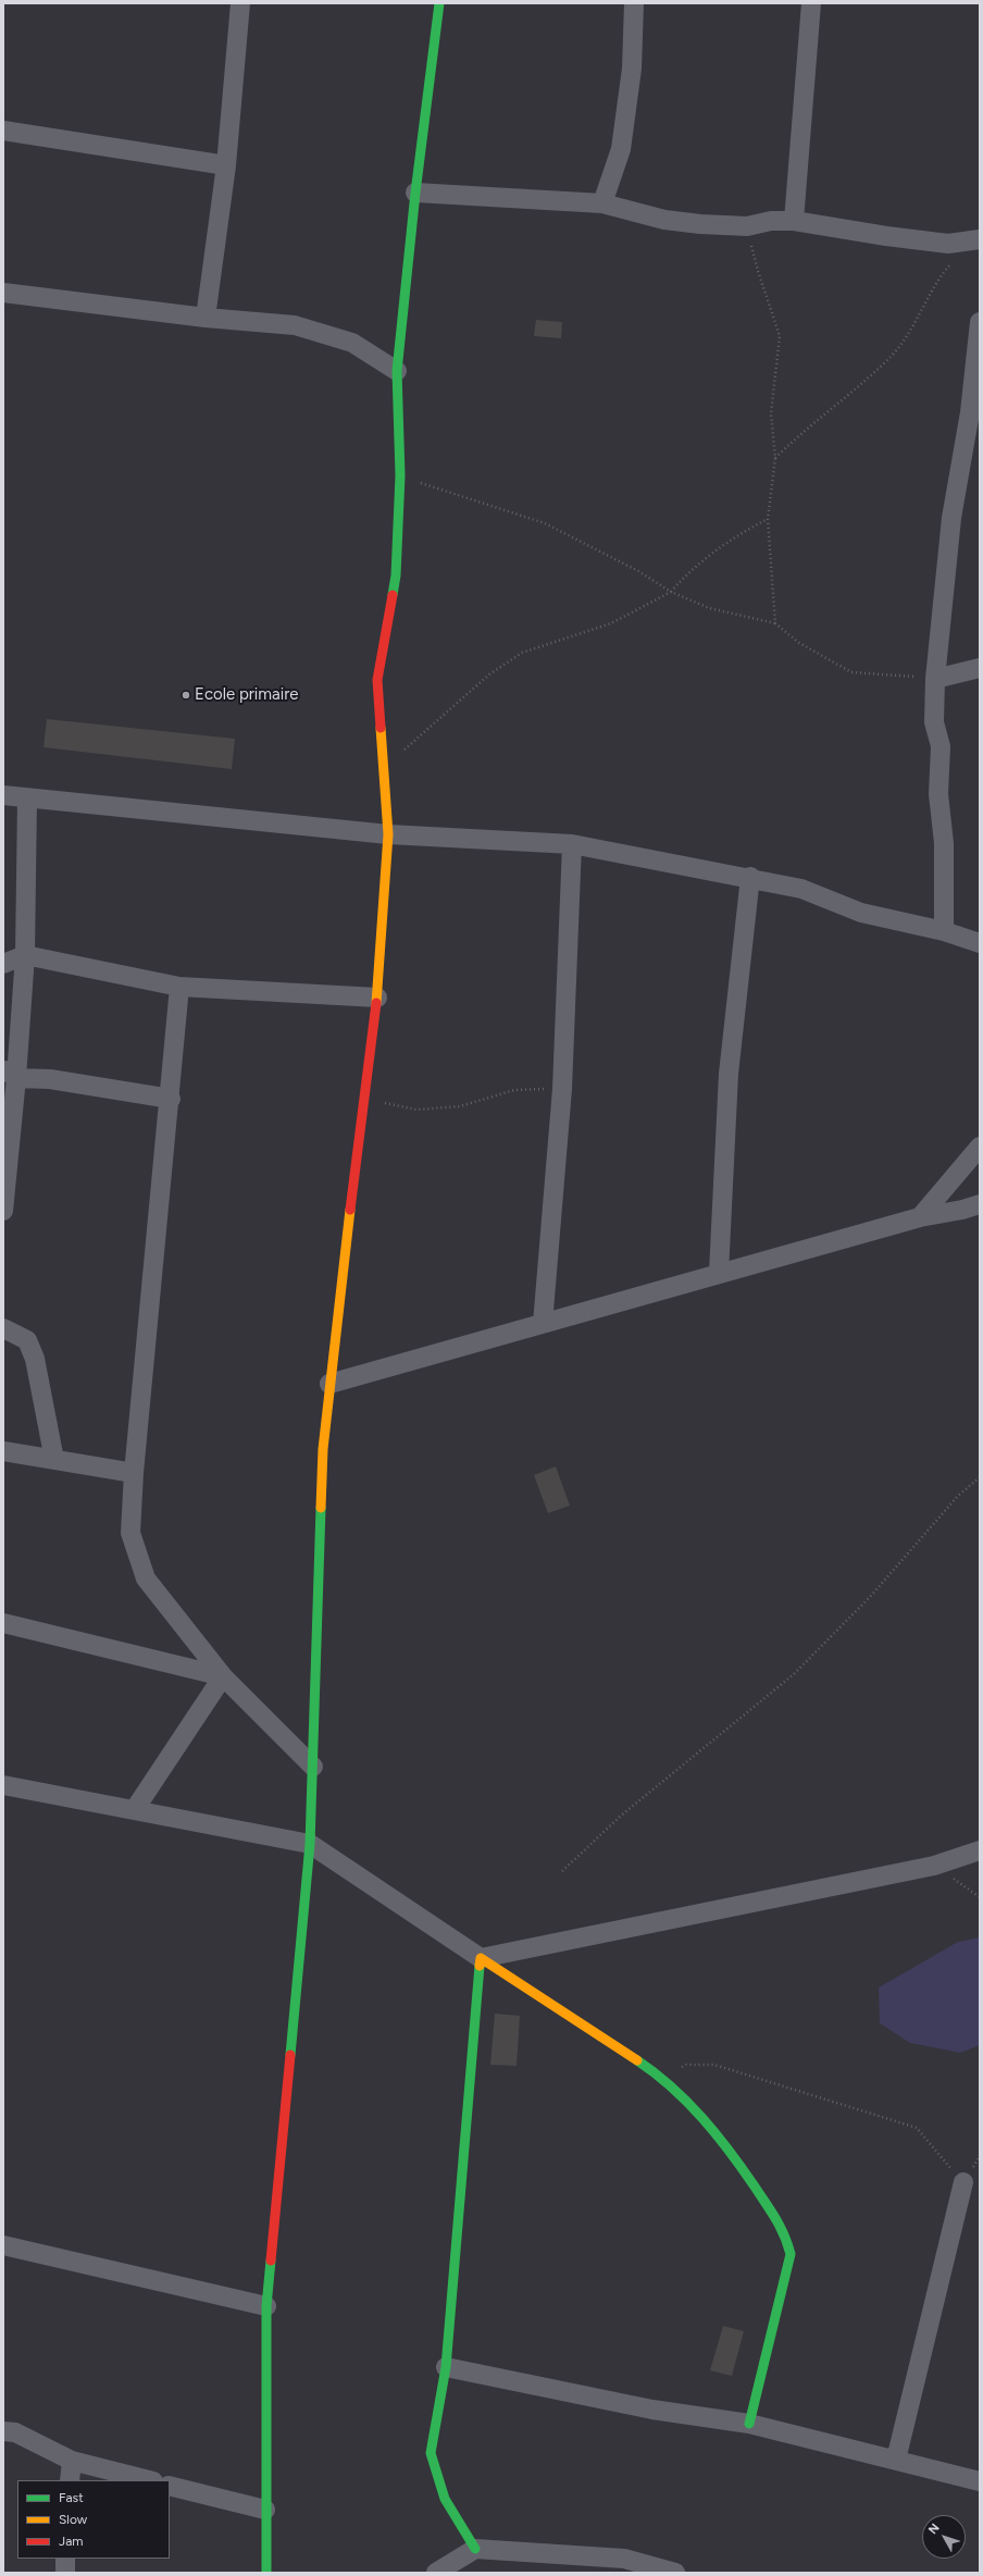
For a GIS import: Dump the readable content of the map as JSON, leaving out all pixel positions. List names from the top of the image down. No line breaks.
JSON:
{"places":["Ecole primaire"],"legend":["Fast","Slow","Jam"],"north":"top left"}
